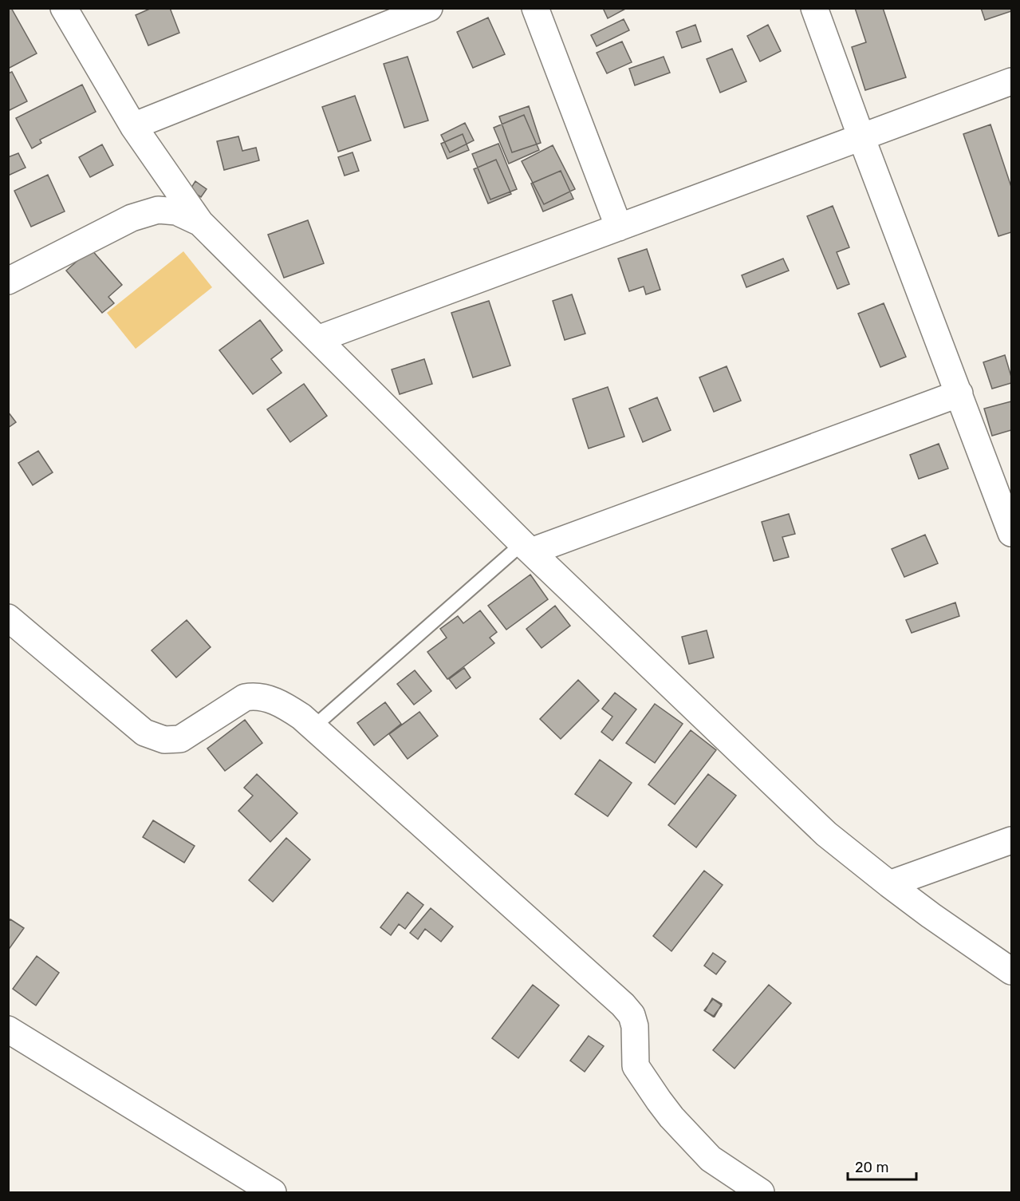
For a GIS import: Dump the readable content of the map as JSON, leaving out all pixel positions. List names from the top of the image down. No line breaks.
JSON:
{"scale_bar":"20 m"}
